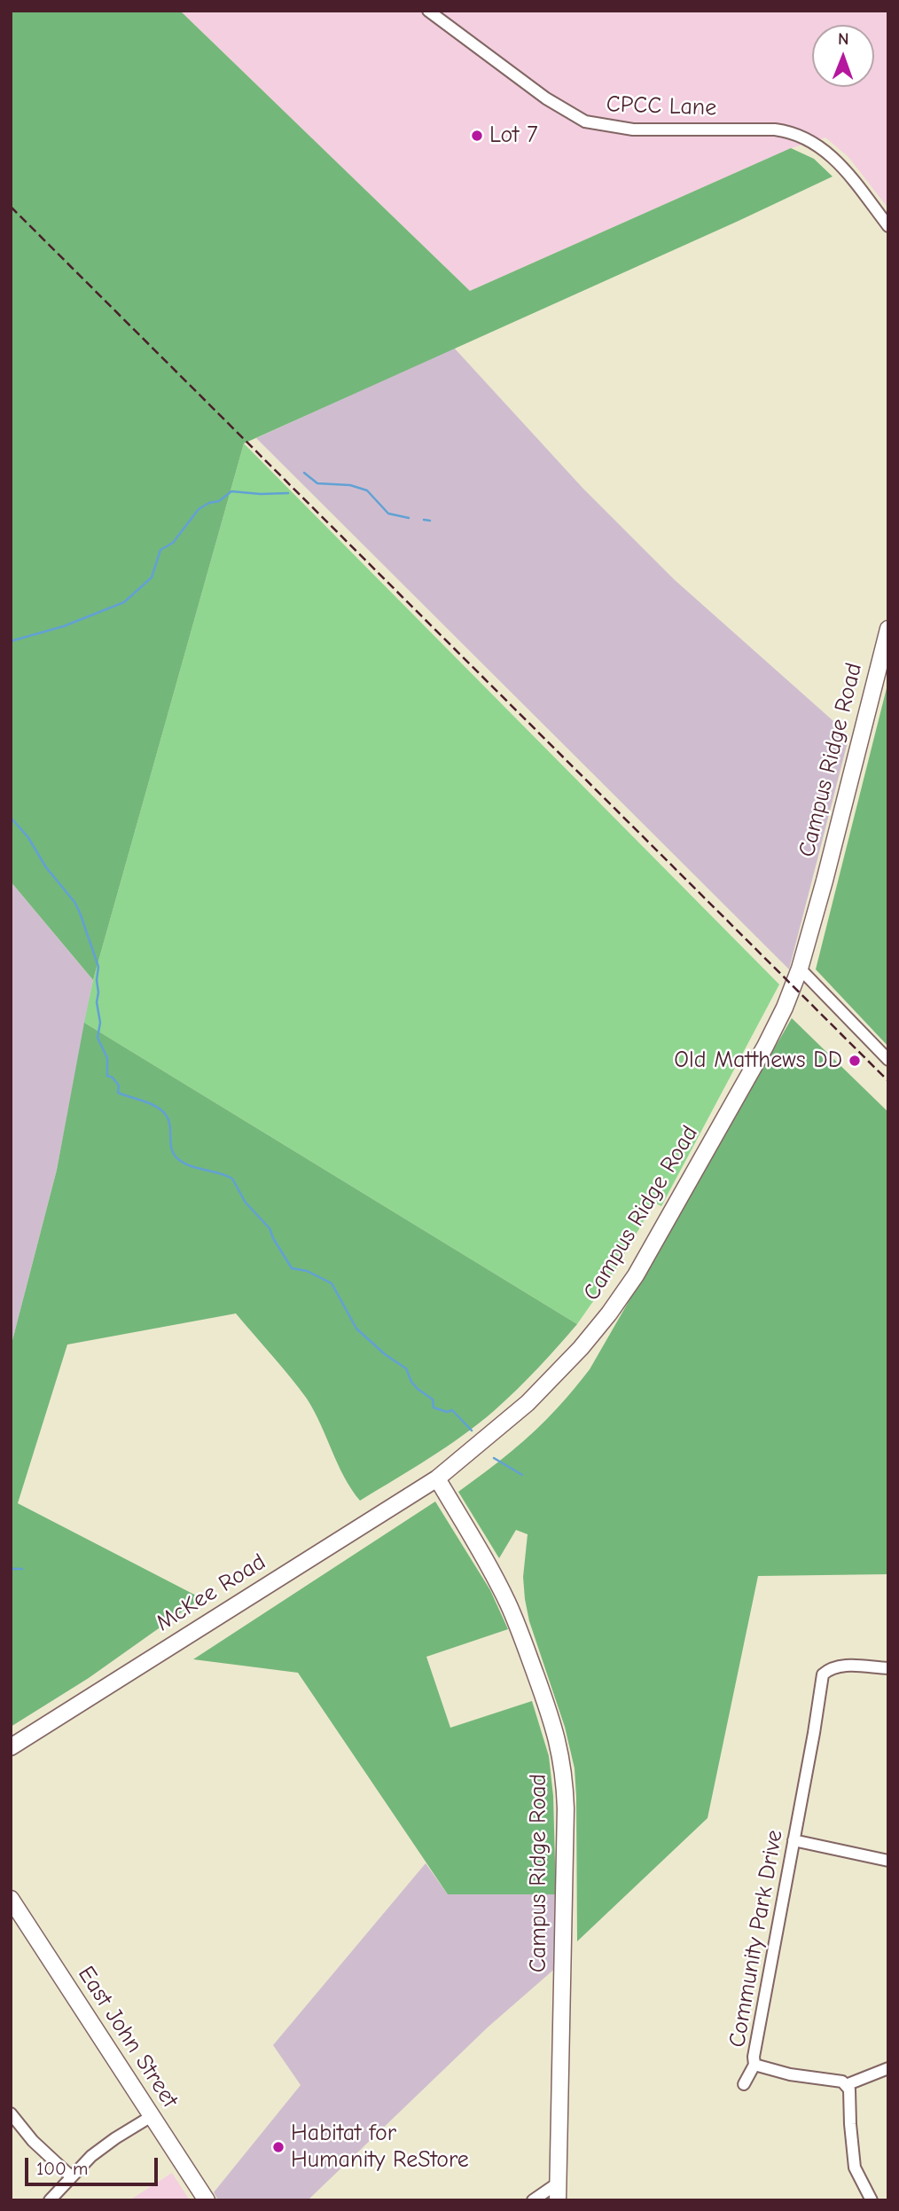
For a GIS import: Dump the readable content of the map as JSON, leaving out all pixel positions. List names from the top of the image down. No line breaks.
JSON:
{"streets":{"street":["CPCC Lane","Campus Ridge Road","McKee Road","Community Park Drive","East John Street"]},"crossings":[["Campus Ridge Road","McKee Road"]],"places":["Lot 7","Old Matthews DD","Habitat for Humanity ReStore"],"scale_bar":"100 m","north":"top"}
